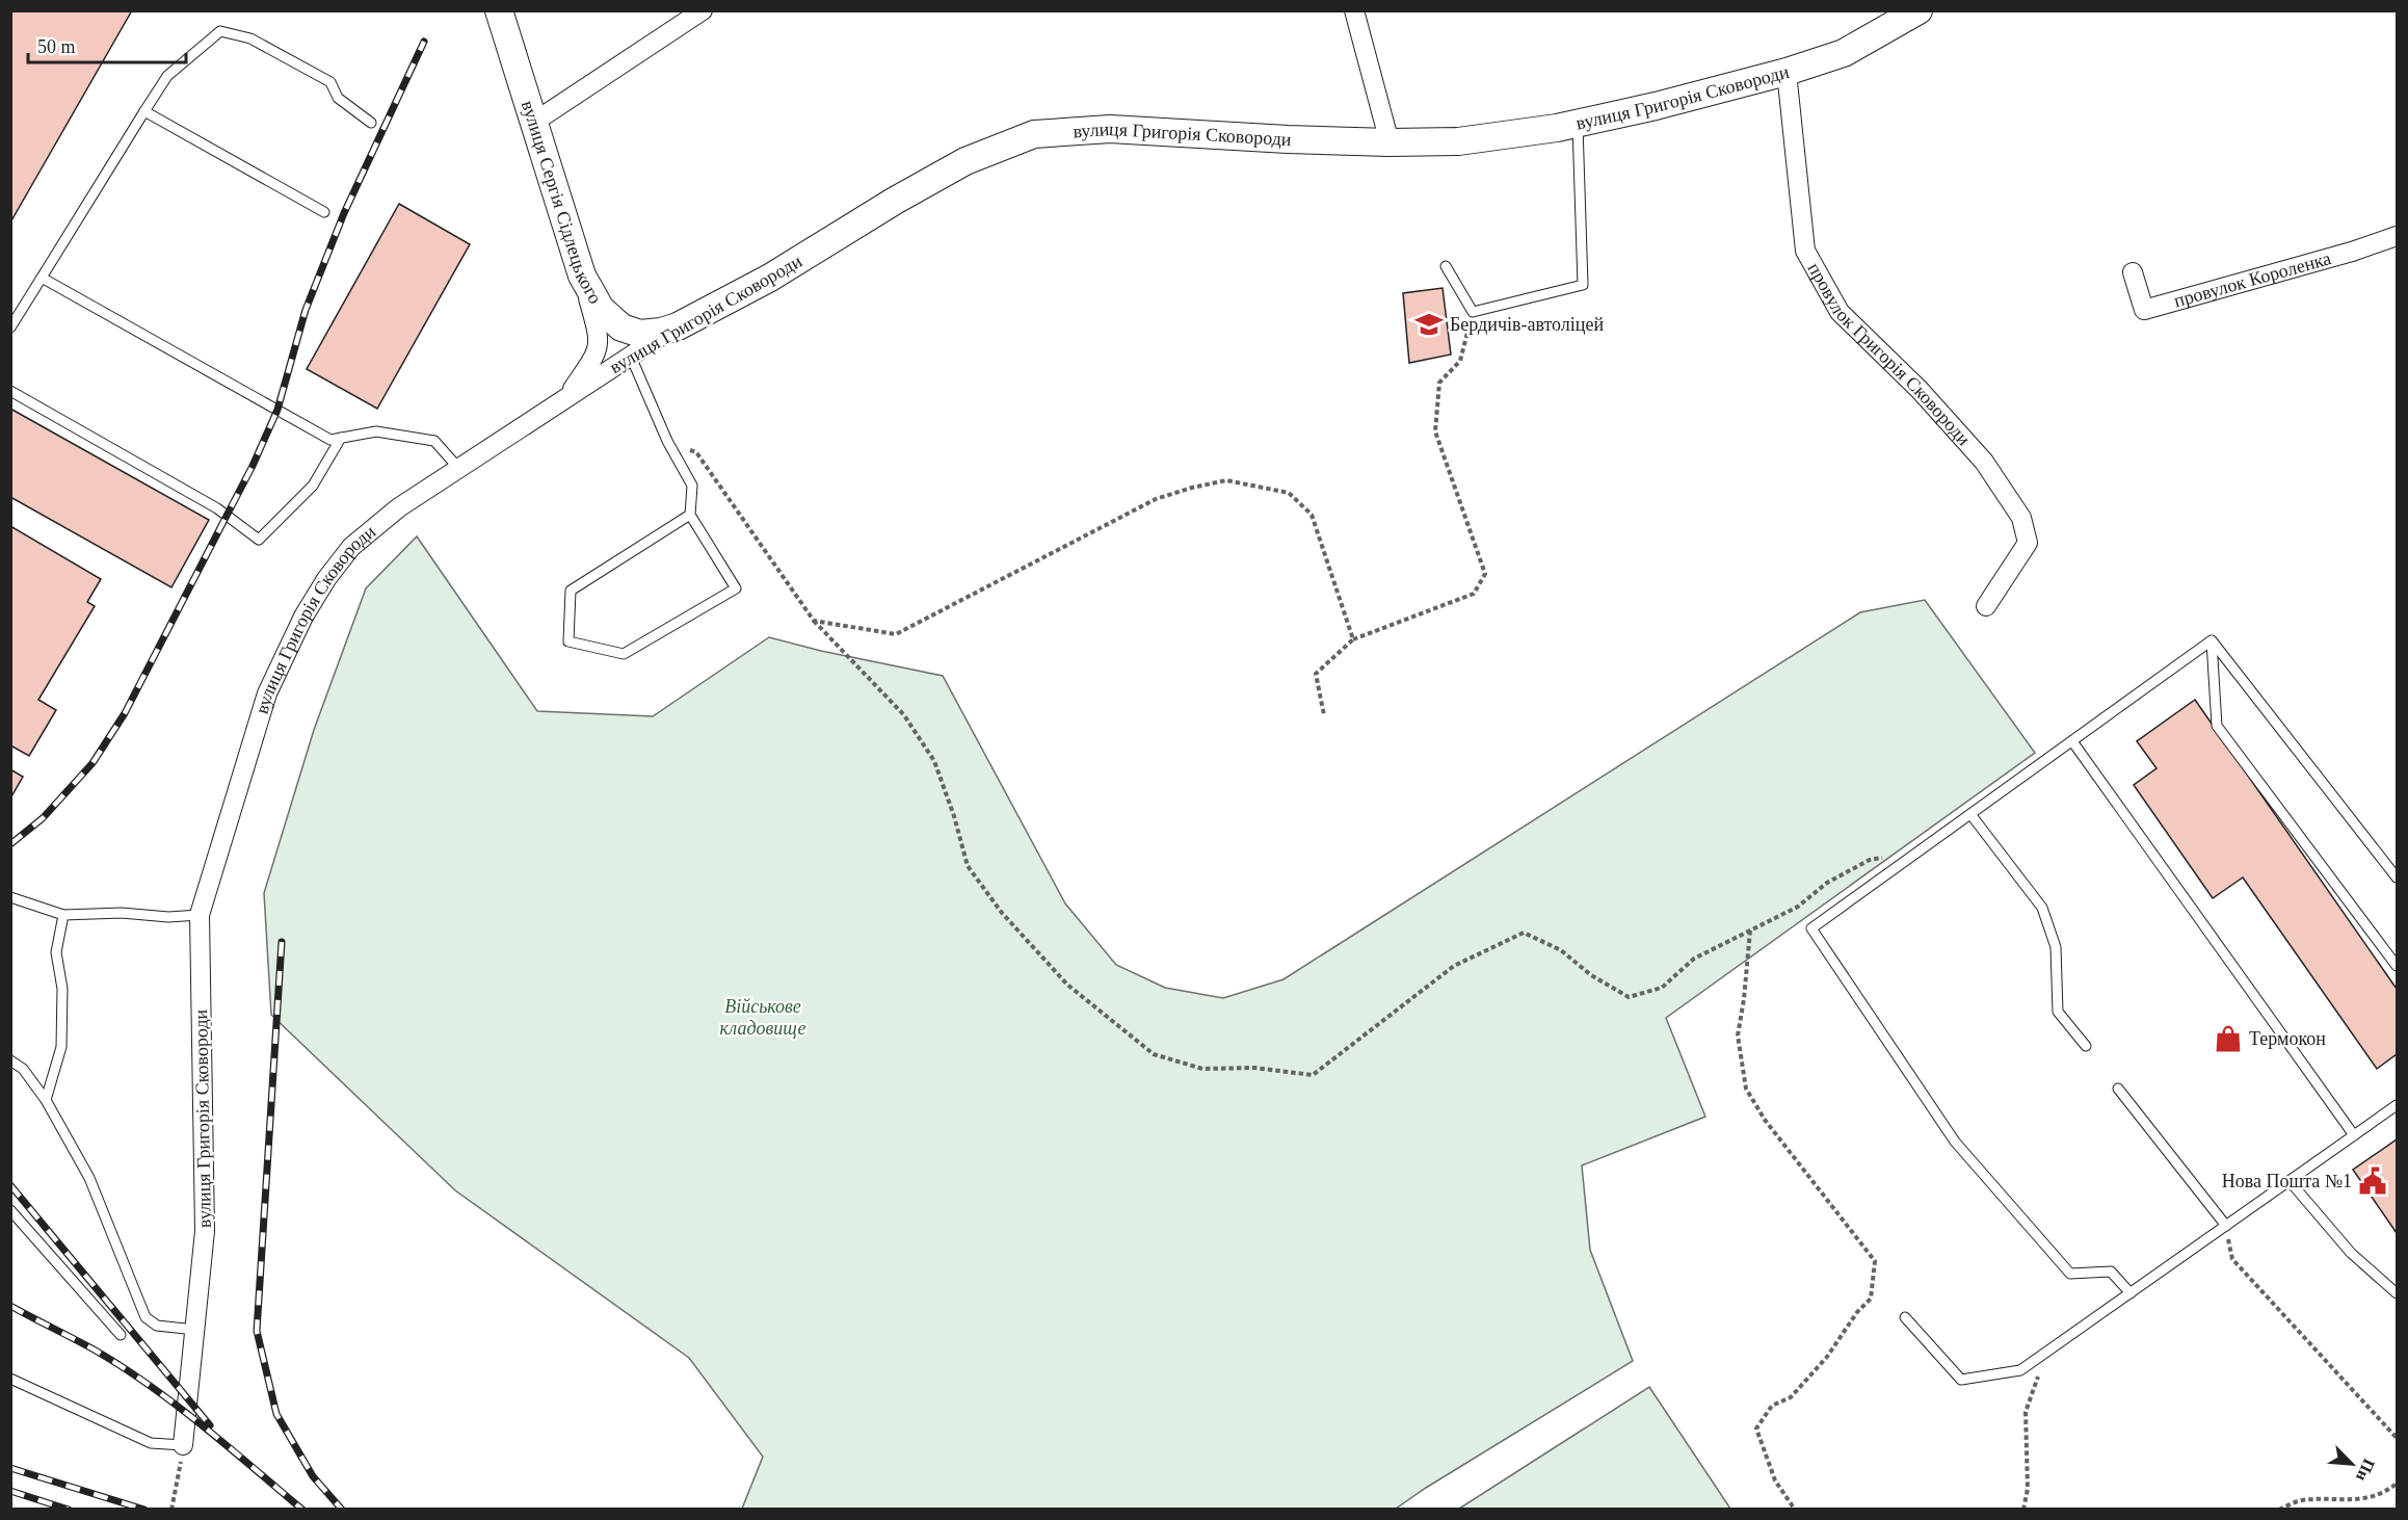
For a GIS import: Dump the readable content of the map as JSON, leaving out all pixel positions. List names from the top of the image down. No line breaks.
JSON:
{"streets":{"main road":["вулиця Григорія Сковороди","вулиця Сергія Сідлецького"],"street":["провулок Короленка","провулок Григорія Сковороди"]},"crossings":[["вулиця Григорія Сковороди","вулиця Сергія Сідлецького"],["вулиця Григорія Сковороди","провулок Григорія Сковороди"]],"parks":["Військове кладовище"],"places":{"school or university":["Бердичів-автоліцей"],"shop":["Термокон"],"public building":["Нова Пошта №1"]},"scale_bar":"50 m","north":"bottom right"}
